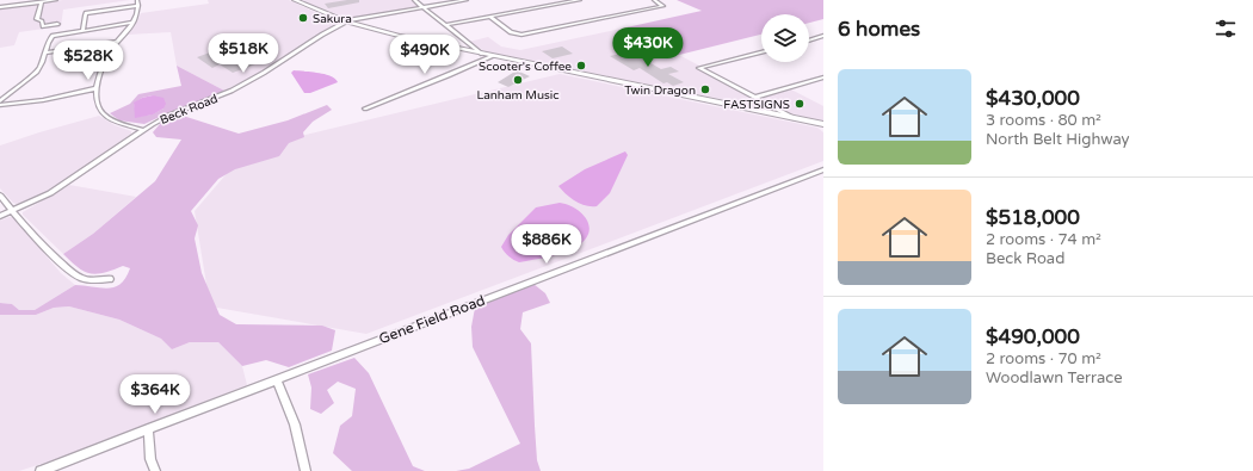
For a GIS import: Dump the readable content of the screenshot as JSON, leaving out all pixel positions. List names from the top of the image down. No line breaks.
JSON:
{"streets":{"street":["Beck Road","Gene Field Road"]},"places":["Sakura","Scooter's Coffee","Lanham Music","Twin Dragon","FASTSIGNS"],"page":{"heading":"6 homes","price":["$430K","$518K","$490K","$528K","$886K","$364K"],"list":[{"name":"$430,000","note":"3 rooms · 80 m² · North Belt Highway"},{"name":"$518,000","note":"2 rooms · 74 m² · Beck Road"},{"name":"$490,000","note":"2 rooms · 70 m² · Woodlawn Terrace"}]}}
